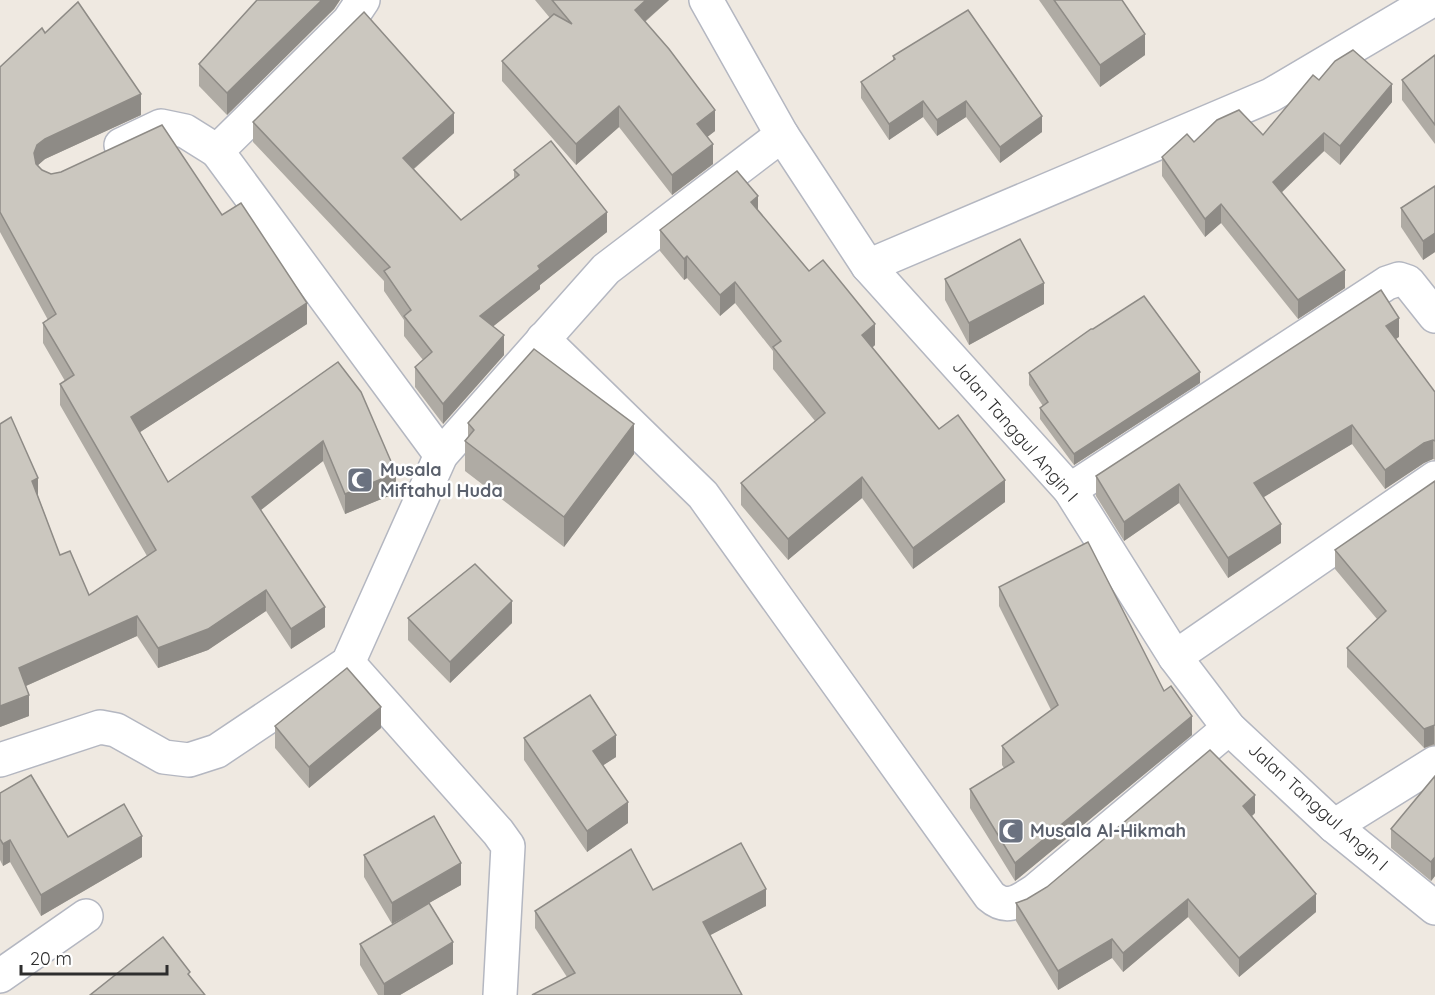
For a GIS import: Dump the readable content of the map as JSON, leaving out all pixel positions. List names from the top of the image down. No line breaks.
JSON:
{"streets":{"street":["Jalan Tanggul Angin I"]},"places":{"mosque":["Musala Miftahul Huda","Musala Al-Hikmah"]},"scale_bar":"20 m"}
